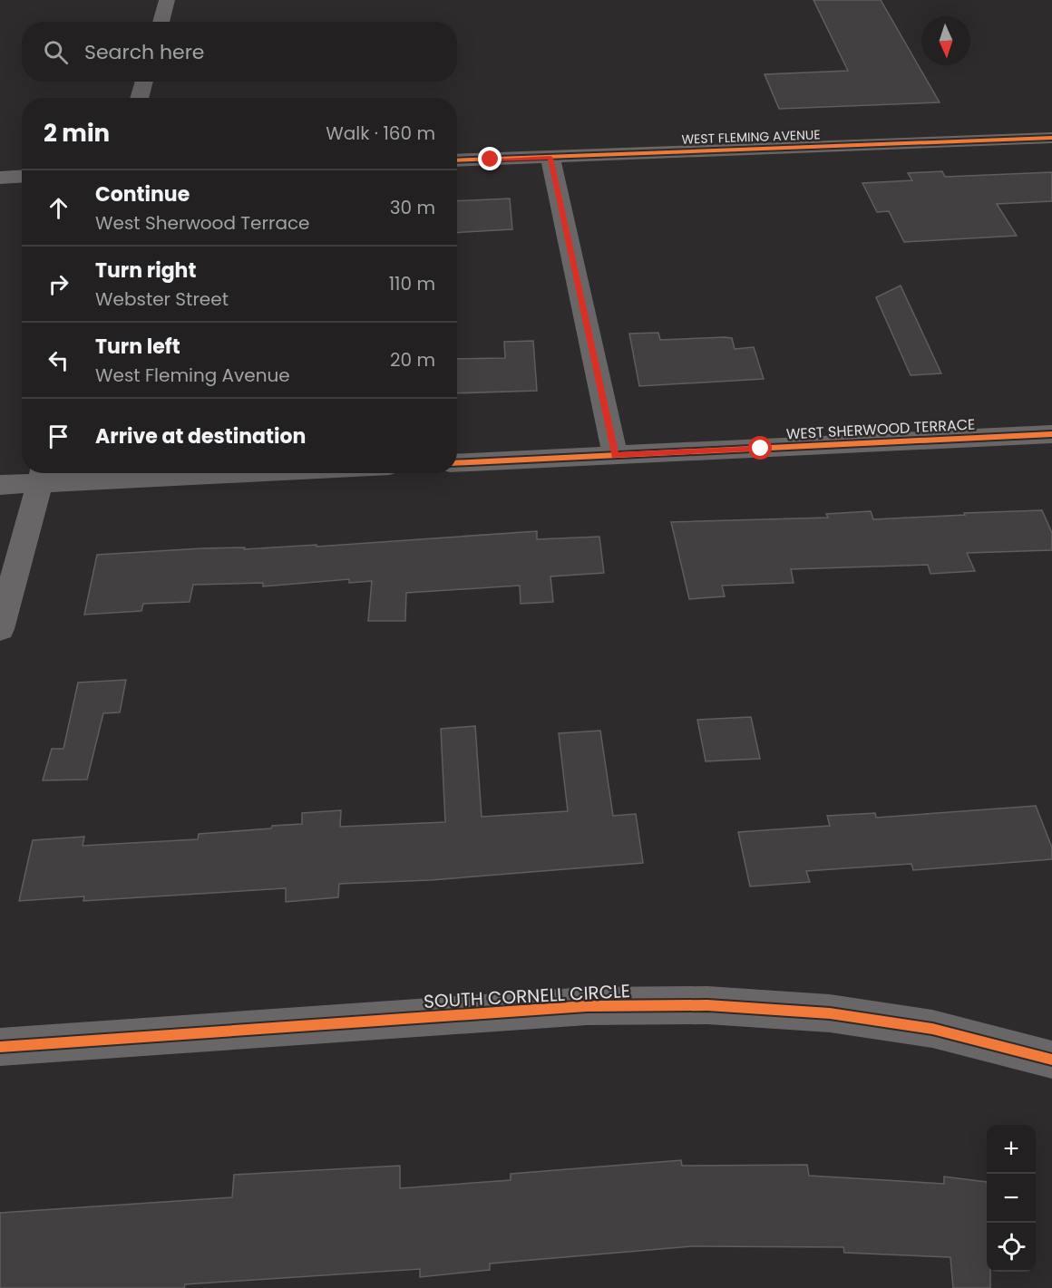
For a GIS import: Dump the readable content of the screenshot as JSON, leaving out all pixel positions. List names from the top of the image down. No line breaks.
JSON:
{"streets":{"street":["WEST FLEMING AVENUE","WEST SHERWOOD TERRACE","SOUTH CORNELL CIRCLE"]},"north":"bottom","page":{"search":"Search here","heading":["2 min","Walk · 160 m"],"list":[["Continue","West Sherwood Terrace","30 m"],["Turn right","Webster Street","110 m"],["Turn left","West Fleming Avenue","20 m"],"Arrive at destination"],"map_buttons":["+","−"]}}
